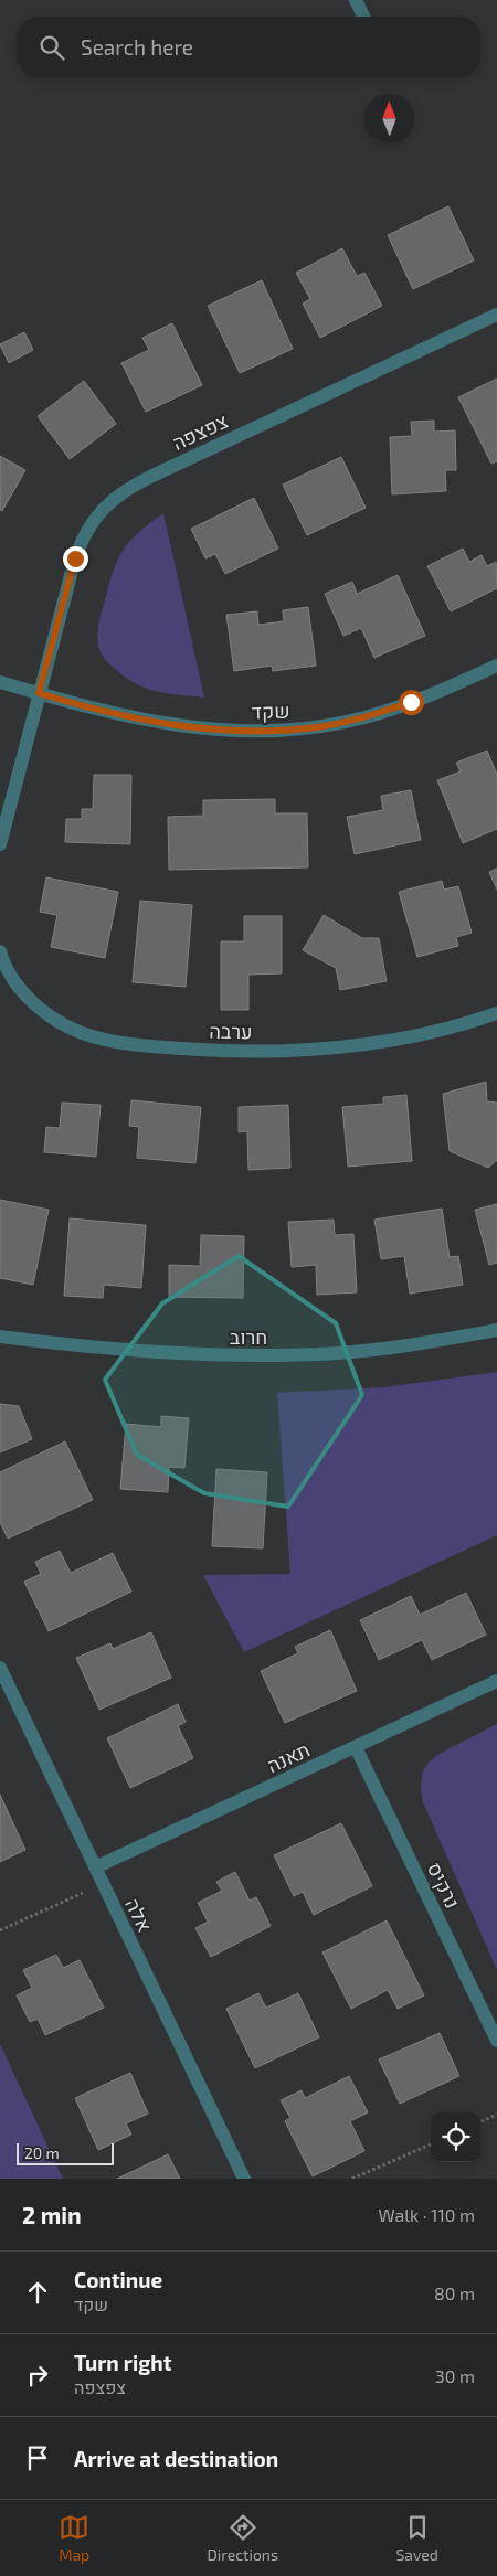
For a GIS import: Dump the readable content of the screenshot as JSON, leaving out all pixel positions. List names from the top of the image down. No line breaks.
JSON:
{"streets":{"street":["צפצפה","שקד","ערבה","חרוב","תאנה","נרקיס","אלה"]},"crossings":[["צפצפה","שקד"],["תאנה","נרקיס"],["תאנה","אלה"]],"scale_bar":"20 m","north":"top","page":{"search":"Search here","scale":"20 m","heading":["2 min","Walk · 110 m"],"list":[["Continue","שקד","80 m"],["Turn right","צפצפה","30 m"],"Arrive at destination"],"nav":["Map","Directions","Saved"]}}
